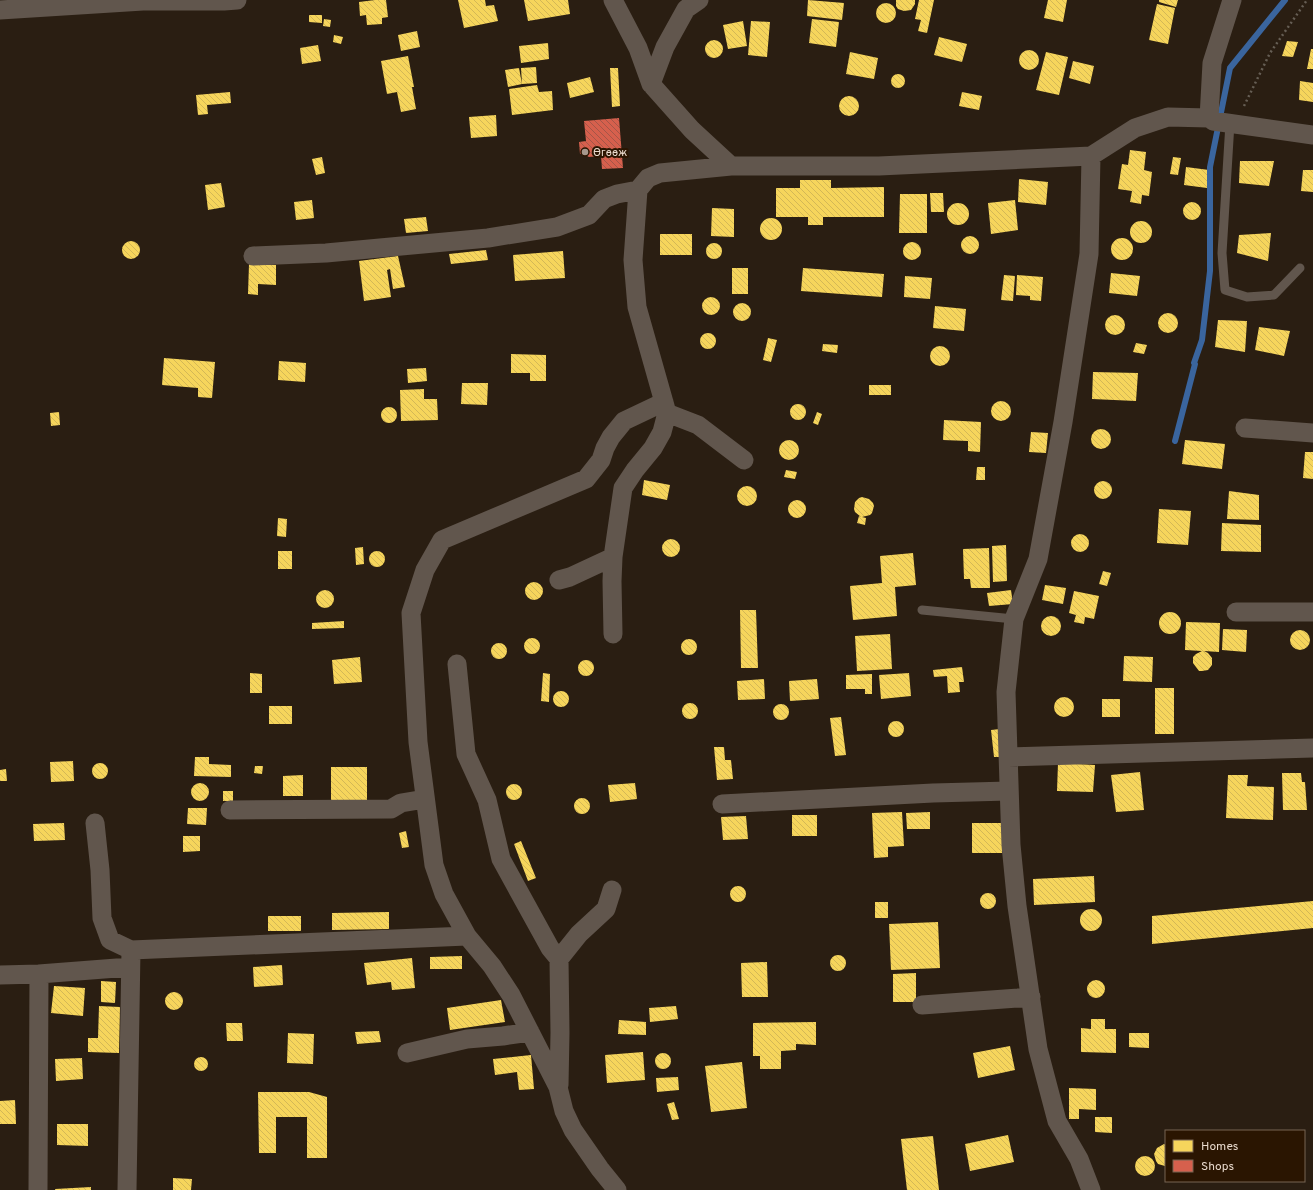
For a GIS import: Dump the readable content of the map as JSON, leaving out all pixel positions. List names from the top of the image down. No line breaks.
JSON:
{"places":["Өгөөж"],"legend":["Homes","Shops"]}
